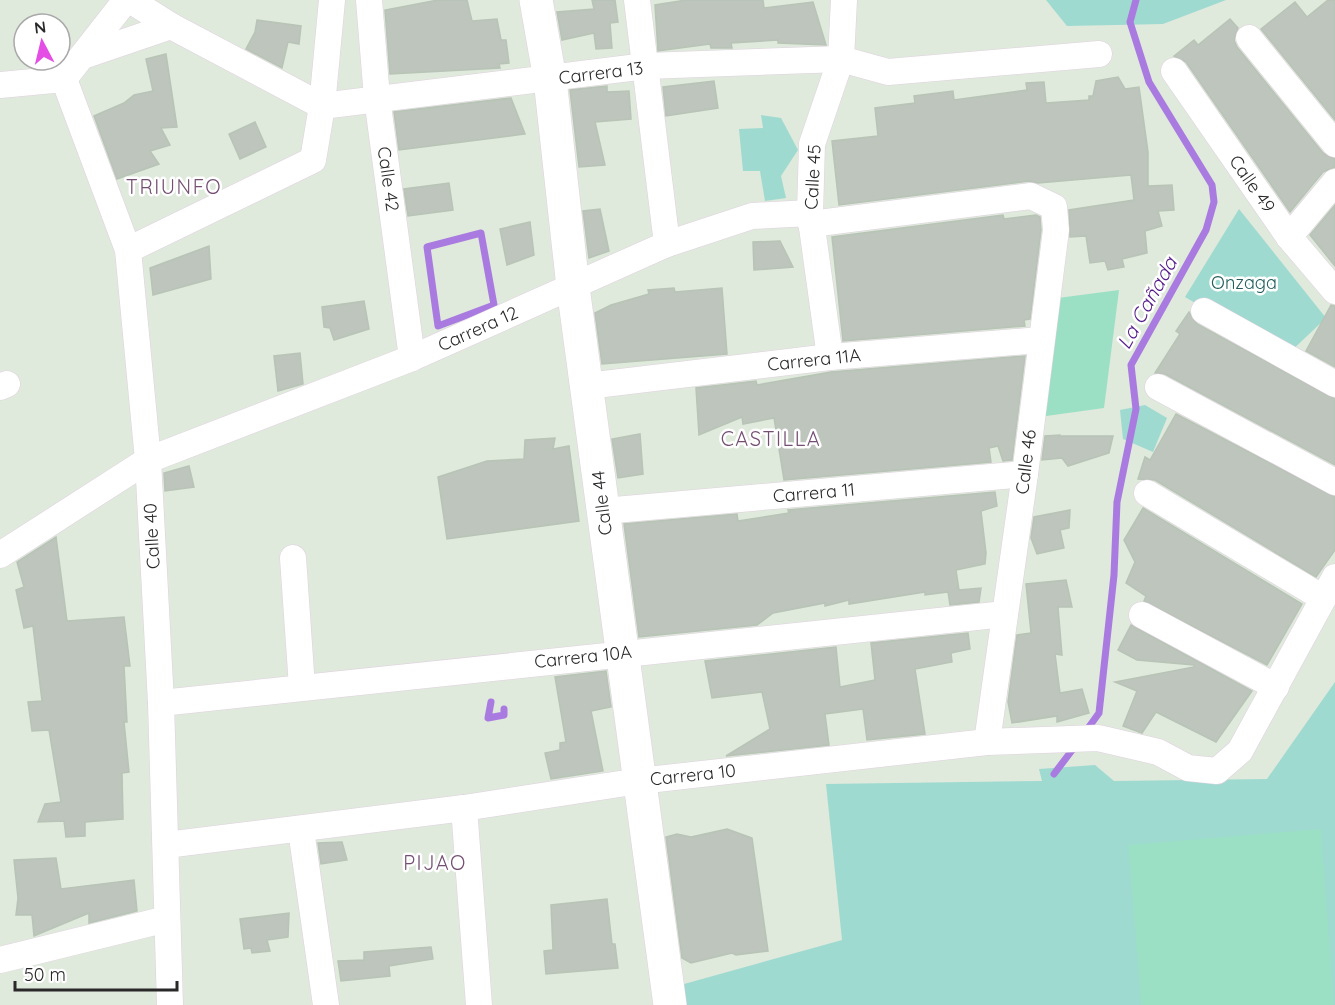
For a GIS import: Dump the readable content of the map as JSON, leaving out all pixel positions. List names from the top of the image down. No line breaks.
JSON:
{"streets":{"street":["Carrera 13","Calle 45","Calle 42","Calle 49","Carrera 12","Carrera 11A","Calle 46","Carrera 11","Calle 44","Calle 40","Carrera 10A","Carrera 10"]},"crossings":[["Carrera 13","Calle 45"],["Carrera 13","Calle 42"],["Carrera 13","Calle 44"],["Calle 45","Carrera 12"],["Calle 45","Carrera 11A"],["Calle 42","Carrera 12"],["Carrera 12","Calle 46"],["Carrera 12","Calle 44"],["Carrera 12","Calle 40"],["Carrera 11A","Calle 46"],["Carrera 11A","Calle 44"],["Calle 46","Carrera 11"],["Calle 46","Carrera 10A"],["Calle 46","Carrera 10"],["Carrera 11","Calle 44"],["Calle 44","Carrera 10A"],["Calle 44","Carrera 10"],["Calle 40","Carrera 10A"],["Calle 40","Carrera 10"]],"districts":["TRIUNFO","CASTILLA","PIJAO"],"water":["La Cañada"],"parks":["Onzaga"],"scale_bar":"50 m","north":"top"}
